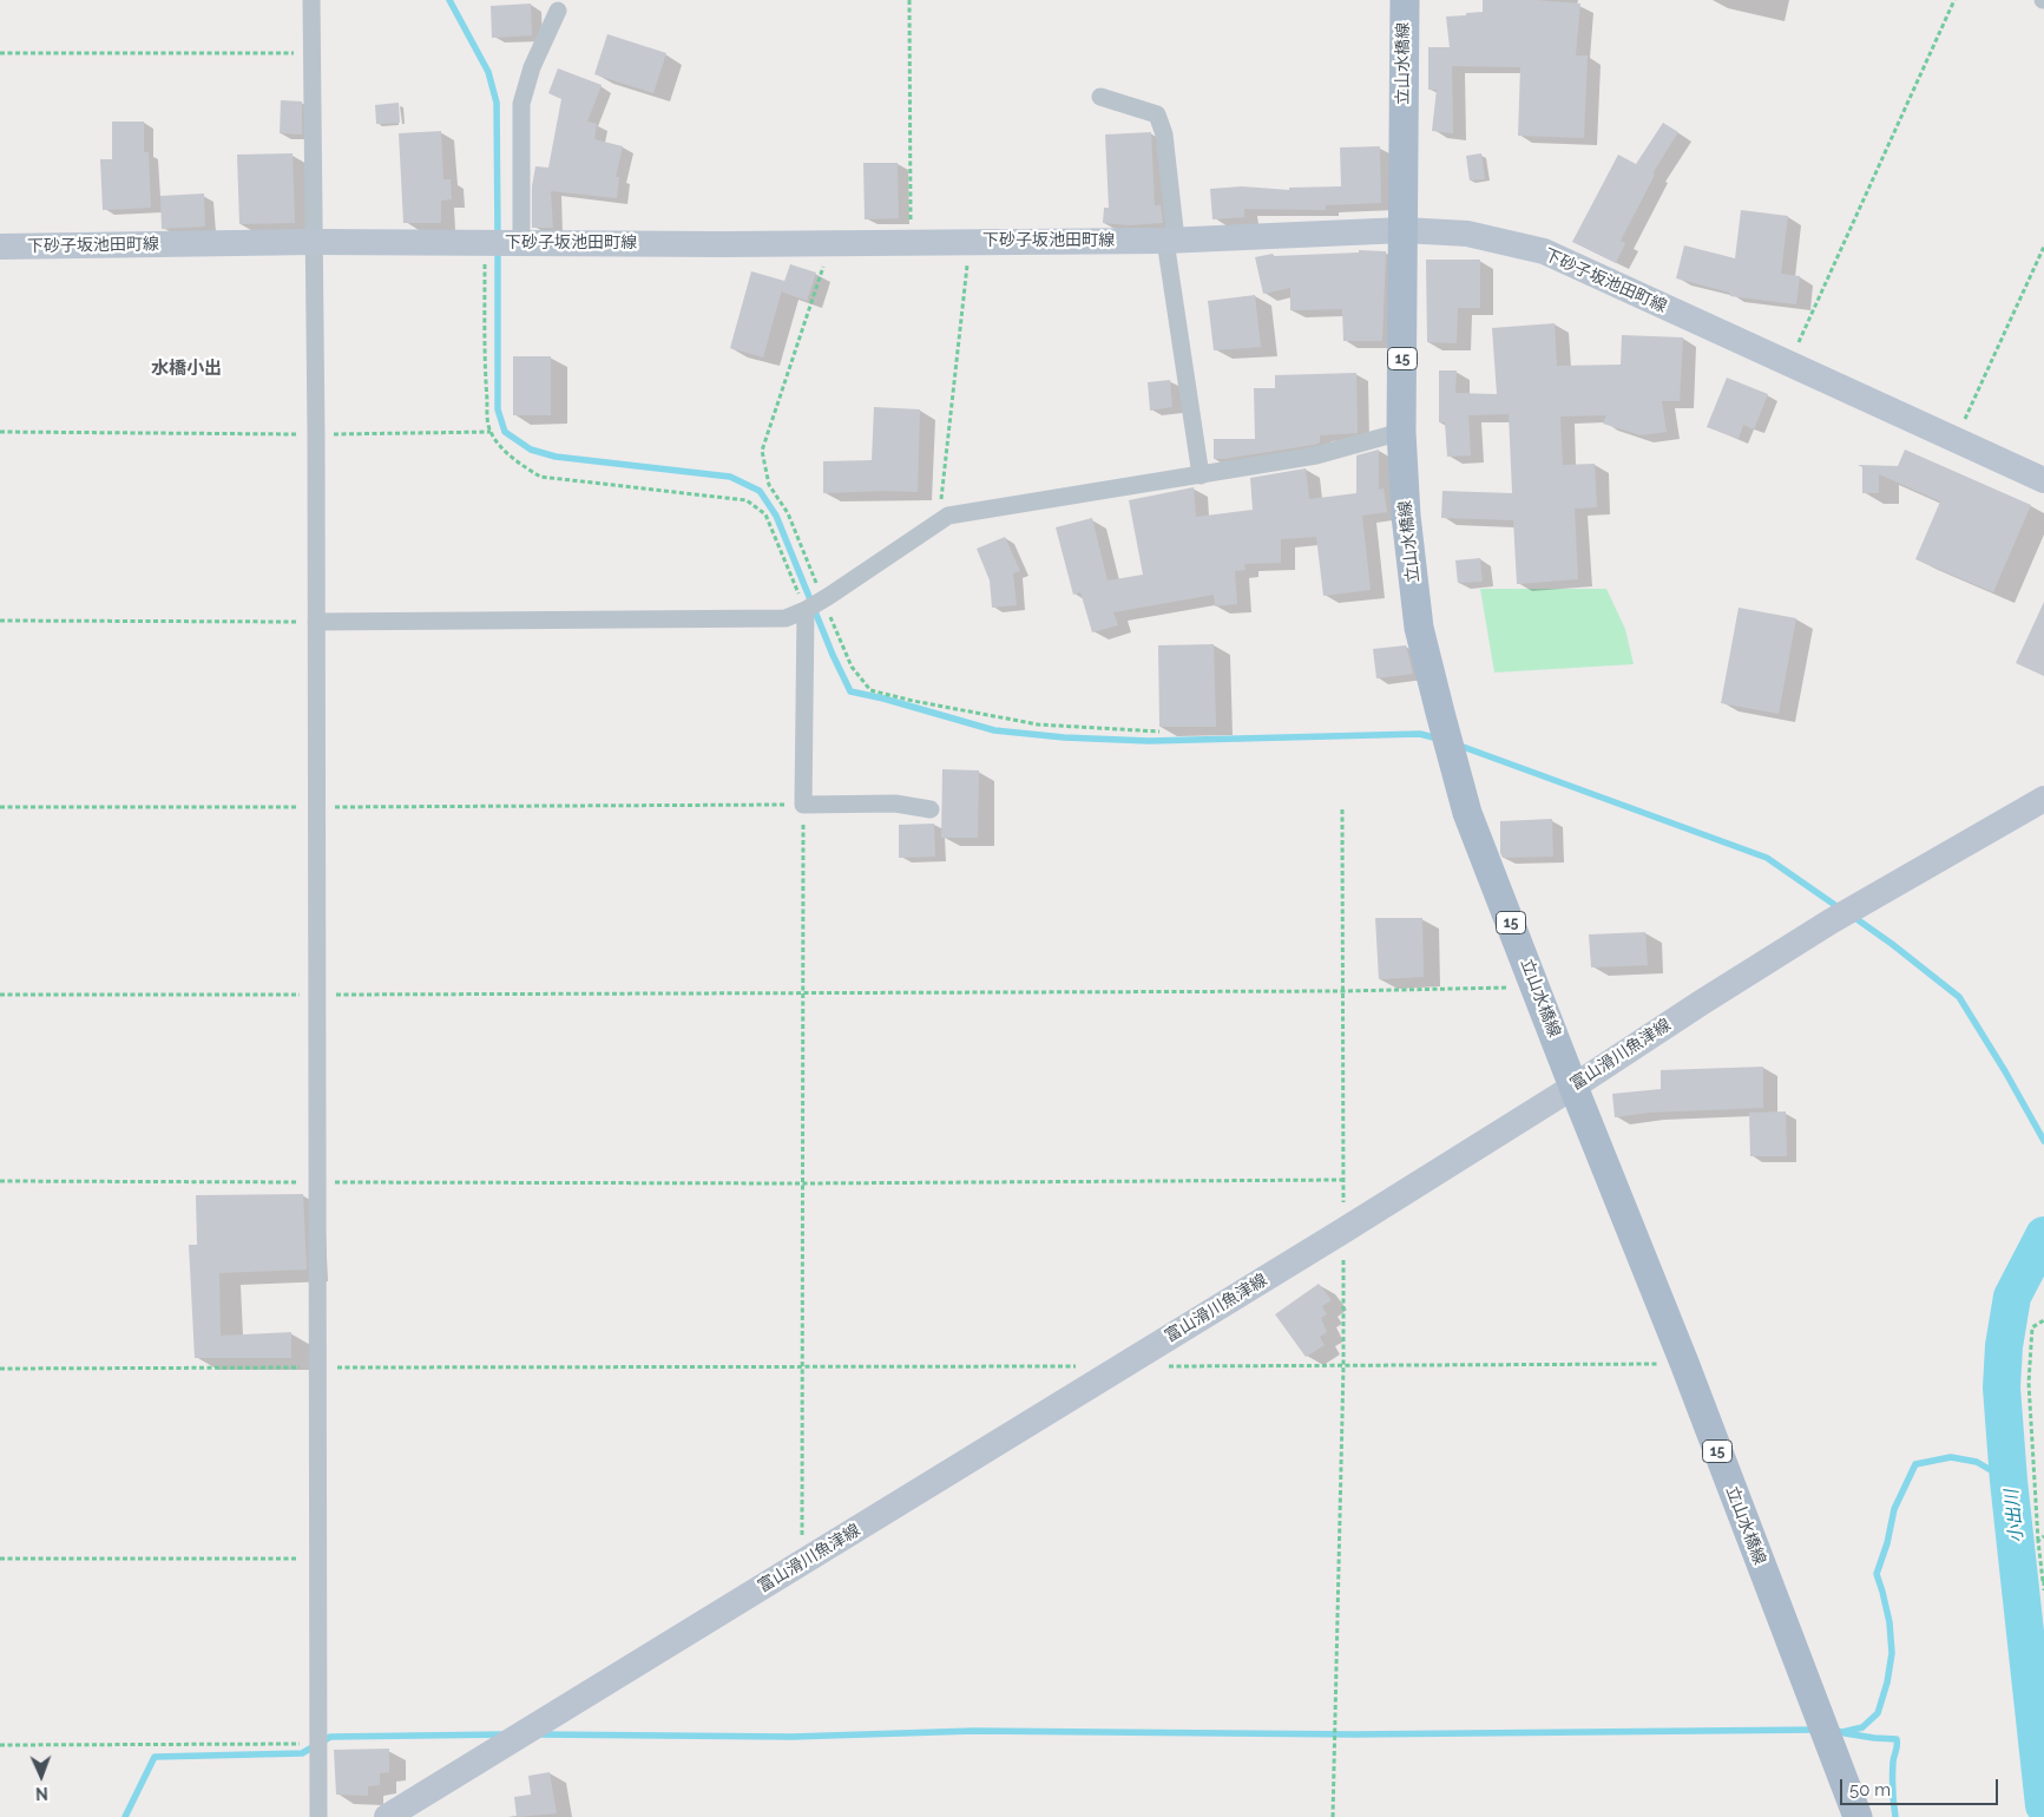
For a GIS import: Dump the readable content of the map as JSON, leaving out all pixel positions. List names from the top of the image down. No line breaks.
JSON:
{"streets":{"main road":["立山水橋線","下砂子坂池田町線","15","富山滑川魚津線"]},"crossings":[["立山水橋線","下砂子坂池田町線"],["立山水橋線","富山滑川魚津線"]],"districts":["水橋小出"],"water":["小出川"],"scale_bar":"50 m","north":"bottom"}
